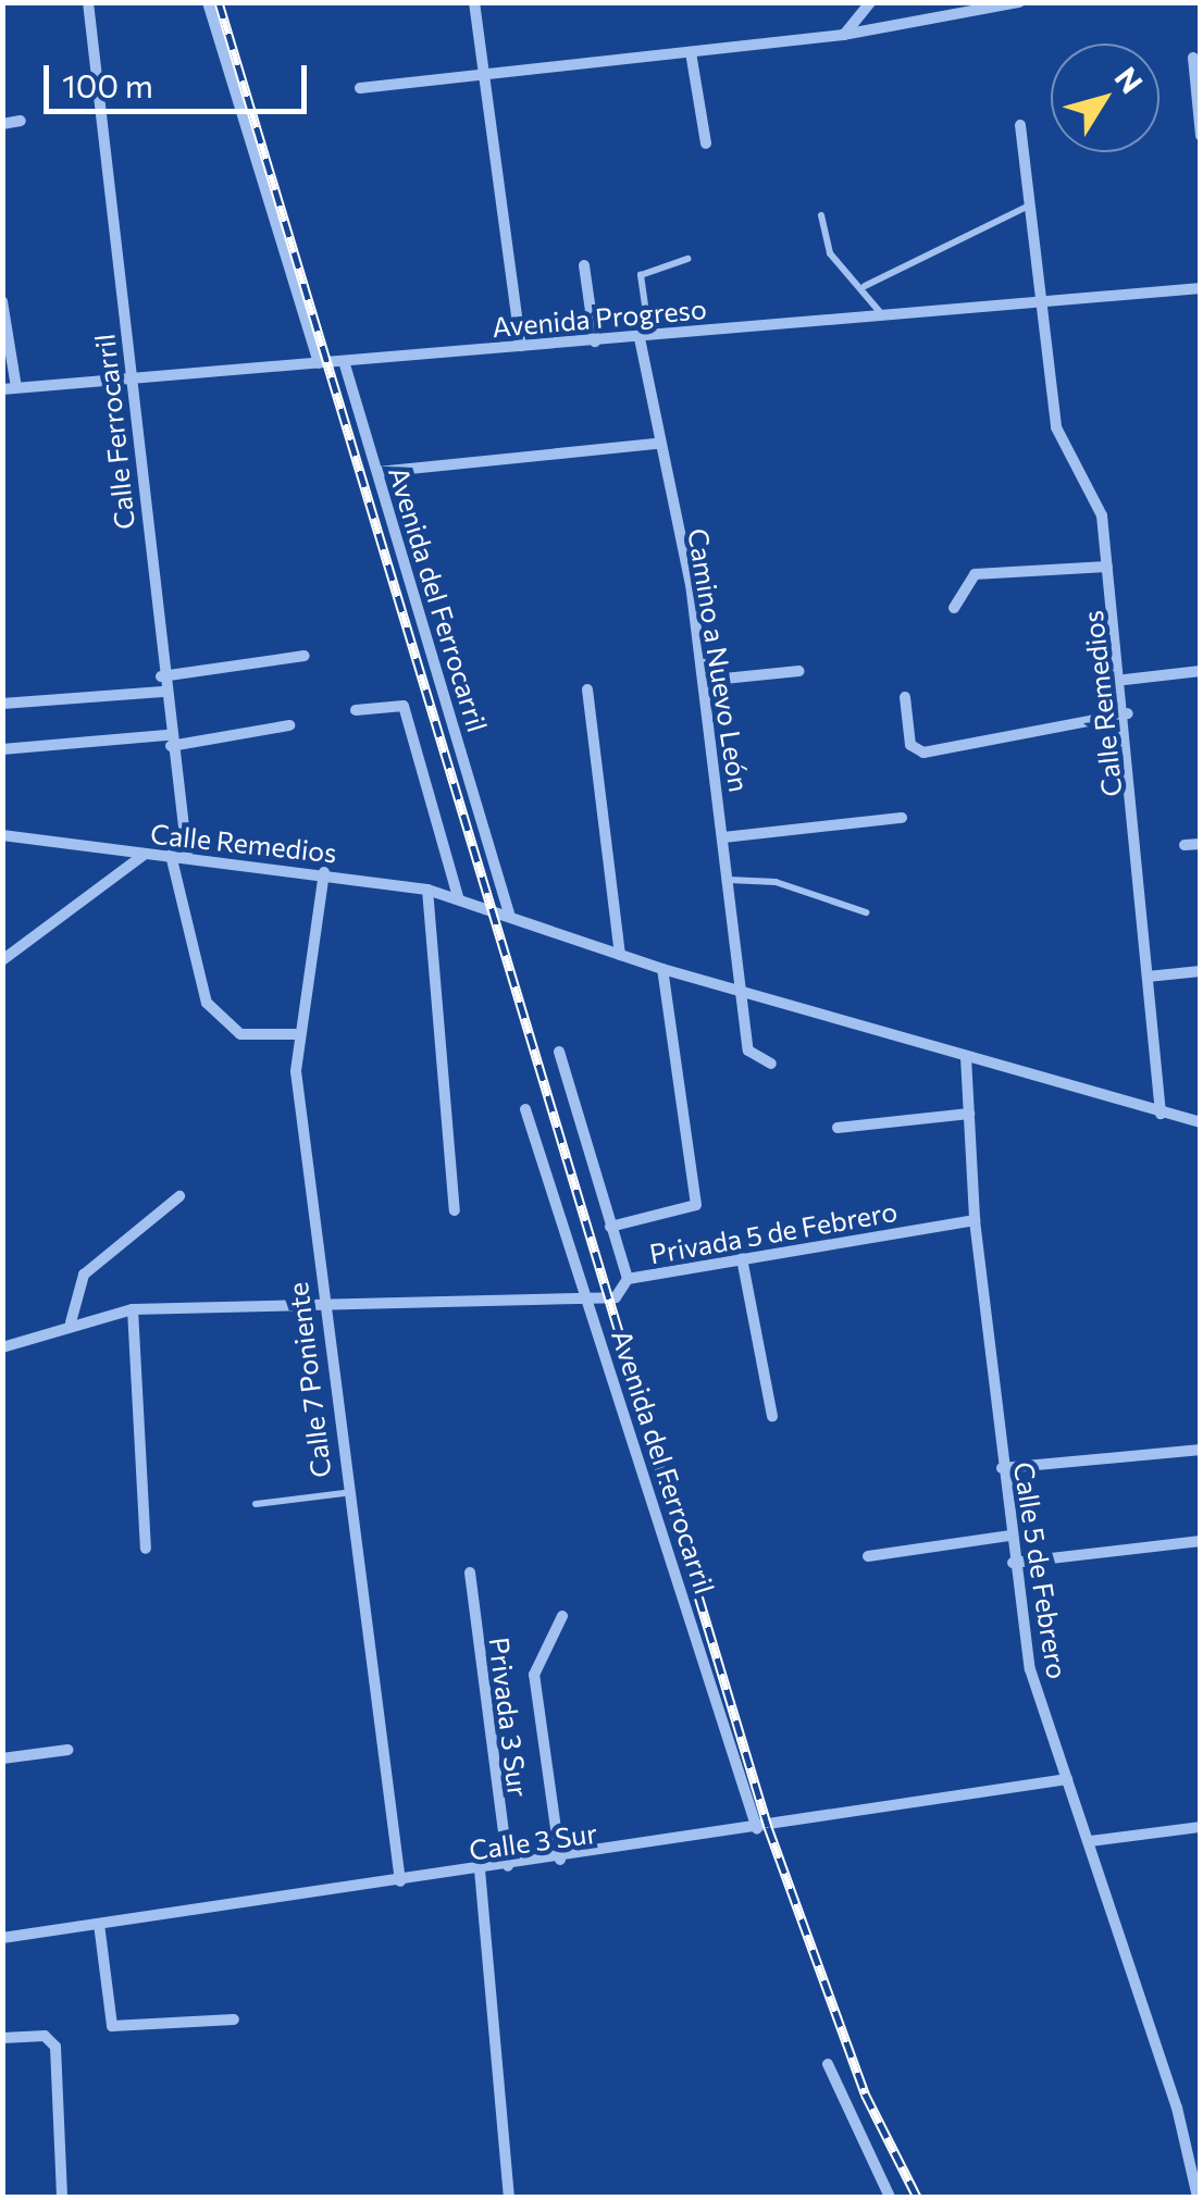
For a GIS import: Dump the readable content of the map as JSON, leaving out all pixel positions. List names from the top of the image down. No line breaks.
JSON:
{"streets":{"street":["Avenida Progreso","Calle Ferrocarril","Avenida del Ferrocarril","Camino a Nuevo León","Calle Remedios","Privada 5 de Febrero","Calle 7 Poniente","Calle 5 de Febrero","Privada 3 Sur","Calle 3 Sur"]},"crossings":[["Avenida Progreso","Calle Ferrocarril"],["Avenida Progreso","Avenida del Ferrocarril"],["Avenida Progreso","Camino a Nuevo León"],["Avenida Progreso","Calle Remedios"],["Calle Ferrocarril","Calle Remedios"],["Avenida del Ferrocarril","Calle Remedios"],["Avenida del Ferrocarril","Privada 5 de Febrero"],["Avenida del Ferrocarril","Calle 3 Sur"],["Camino a Nuevo León","Calle Remedios"],["Calle Remedios","Calle 7 Poniente"],["Calle Remedios","Calle 5 de Febrero"],["Privada 5 de Febrero","Calle 5 de Febrero"],["Calle 7 Poniente","Calle 3 Sur"],["Calle 5 de Febrero","Calle 3 Sur"],["Privada 3 Sur","Calle 3 Sur"]],"scale_bar":"100 m","north":"top right"}
